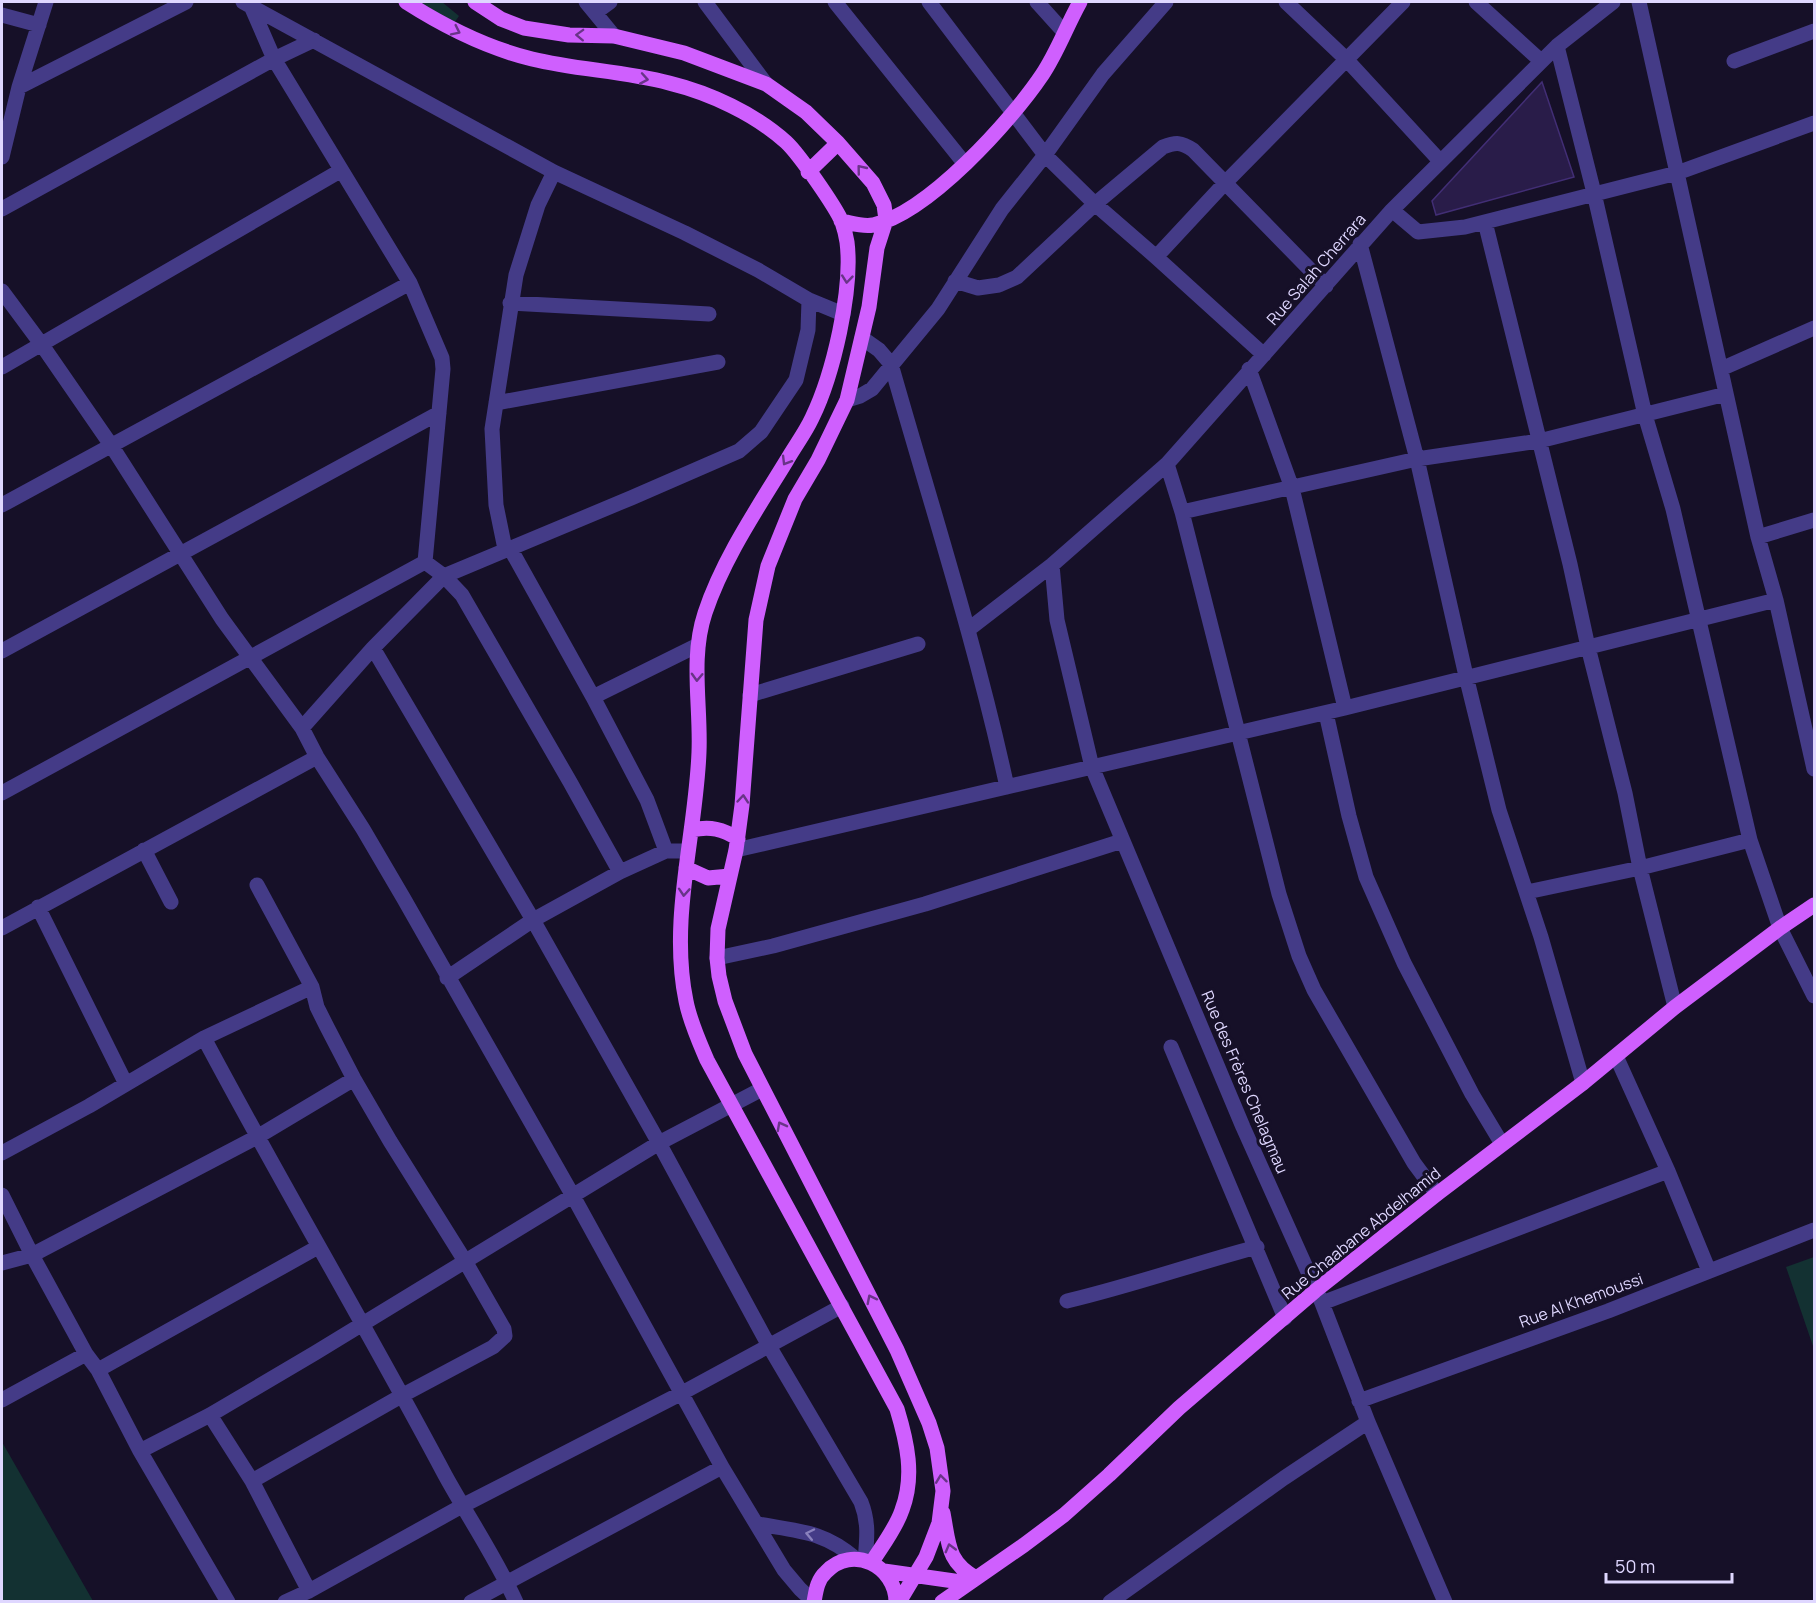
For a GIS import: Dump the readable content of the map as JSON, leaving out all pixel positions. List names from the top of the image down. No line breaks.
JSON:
{"streets":{"main road":["Rue Chaabane Abdelhamid"],"street":["Rue Salah Cherrara","Rue des Frères Chelagmau","Rue Al Khemoussi"]},"crossings":[["Rue Salah Cherrara","Rue des Frères Chelagmau"],["Rue des Frères Chelagmau","Rue Chaabane Abdelhamid"],["Rue des Frères Chelagmau","Rue Al Khemoussi"]],"scale_bar":"50 m"}
